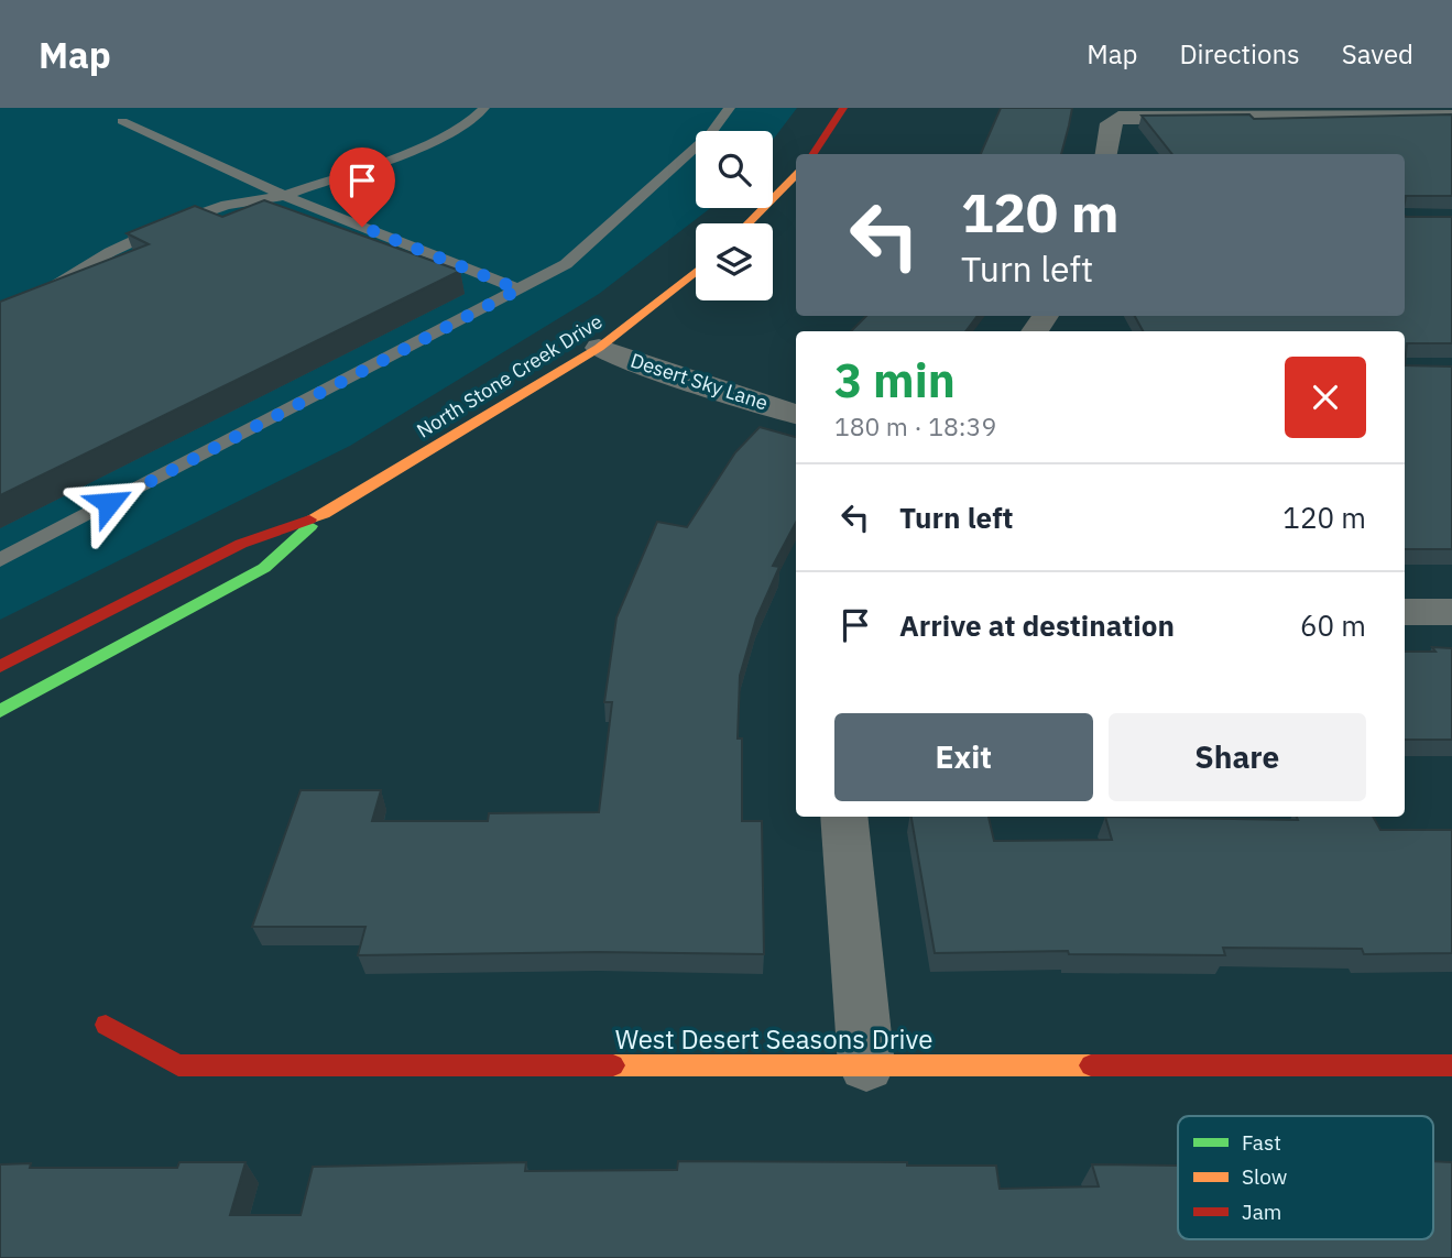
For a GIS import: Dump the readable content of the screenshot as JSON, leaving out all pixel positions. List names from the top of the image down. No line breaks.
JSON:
{"streets":{"street":["North Stone Creek Drive","Desert Sky Lane","West Desert Seasons Drive"]},"crossings":[["North Stone Creek Drive","Desert Sky Lane"]],"legend":["Fast","Slow","Jam"],"page":{"header":"Map","nav":["Map","Directions","Saved"],"turn":["120 m","Turn left"],"heading":["3 min","180 m · 18:39"],"list":[{"name":"Turn left","value":"120 m"},{"name":"Arrive at destination","value":"60 m"}],"buttons":["Exit","Share"]}}
